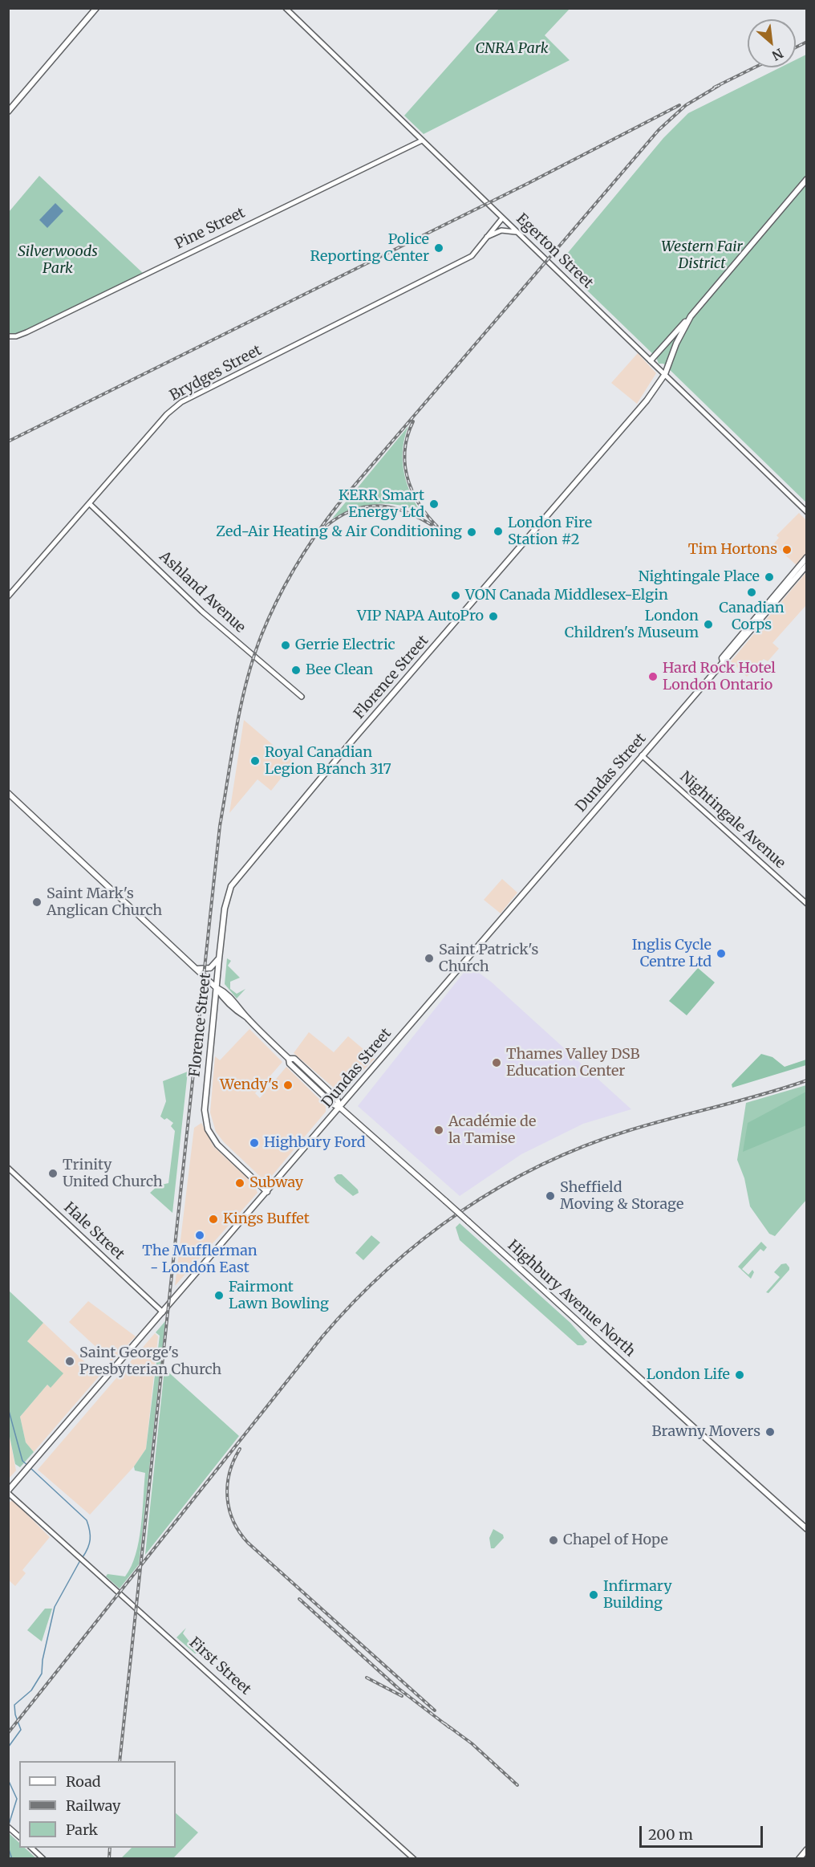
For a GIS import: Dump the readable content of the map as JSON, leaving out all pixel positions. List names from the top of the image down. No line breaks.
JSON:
{"streets":{"main road":["Florence Street","Dundas Street","Highbury Avenue North"],"street":["Pine Street","Egerton Street","Brydges Street","Ashland Avenue","Nightingale Avenue","Hale Street","First Street"]},"crossings":[["Pine Street","Egerton Street"],["Egerton Street","Brydges Street"],["Egerton Street","Florence Street"],["Brydges Street","Ashland Avenue"],["Florence Street","Dundas Street"],["Florence Street","Highbury Avenue North"],["Dundas Street","Nightingale Avenue"],["Dundas Street","Hale Street"],["Dundas Street","Highbury Avenue North"],["Dundas Street","First Street"]],"parks":["CNRA Park","Western Fair District","Silverwoods Park"],"places":["Police Reporting Center","KERR Smart Energy Ltd","London Fire Station #2","Zed-Air Heating & Air Conditioning","Tim Hortons","Nightingale Place","Canadian Corps","VON Canada Middlesex-Elgin","VIP NAPA AutoPro","London Children's Museum","Gerrie Electric","Bee Clean","Hard Rock Hotel London Ontario","Royal Canadian Legion Branch 317","Saint Mark's Anglican Church","Inglis Cycle Centre Ltd","Saint Patrick's Church","Thames Valley DSB Education Center","Wendy's","Académie de la Tamise","Highbury Ford","Trinity United Church","Subway","Sheffield Moving & Storage","Kings Buffet","The Mufflerman - London East","Fairmont Lawn Bowling","Saint George's Presbyterian Church","London Life","Brawny Movers","Chapel of Hope","Infirmary Building"],"legend":["Road","Railway","Park"],"scale_bar":"200 m","north":"bottom right"}
